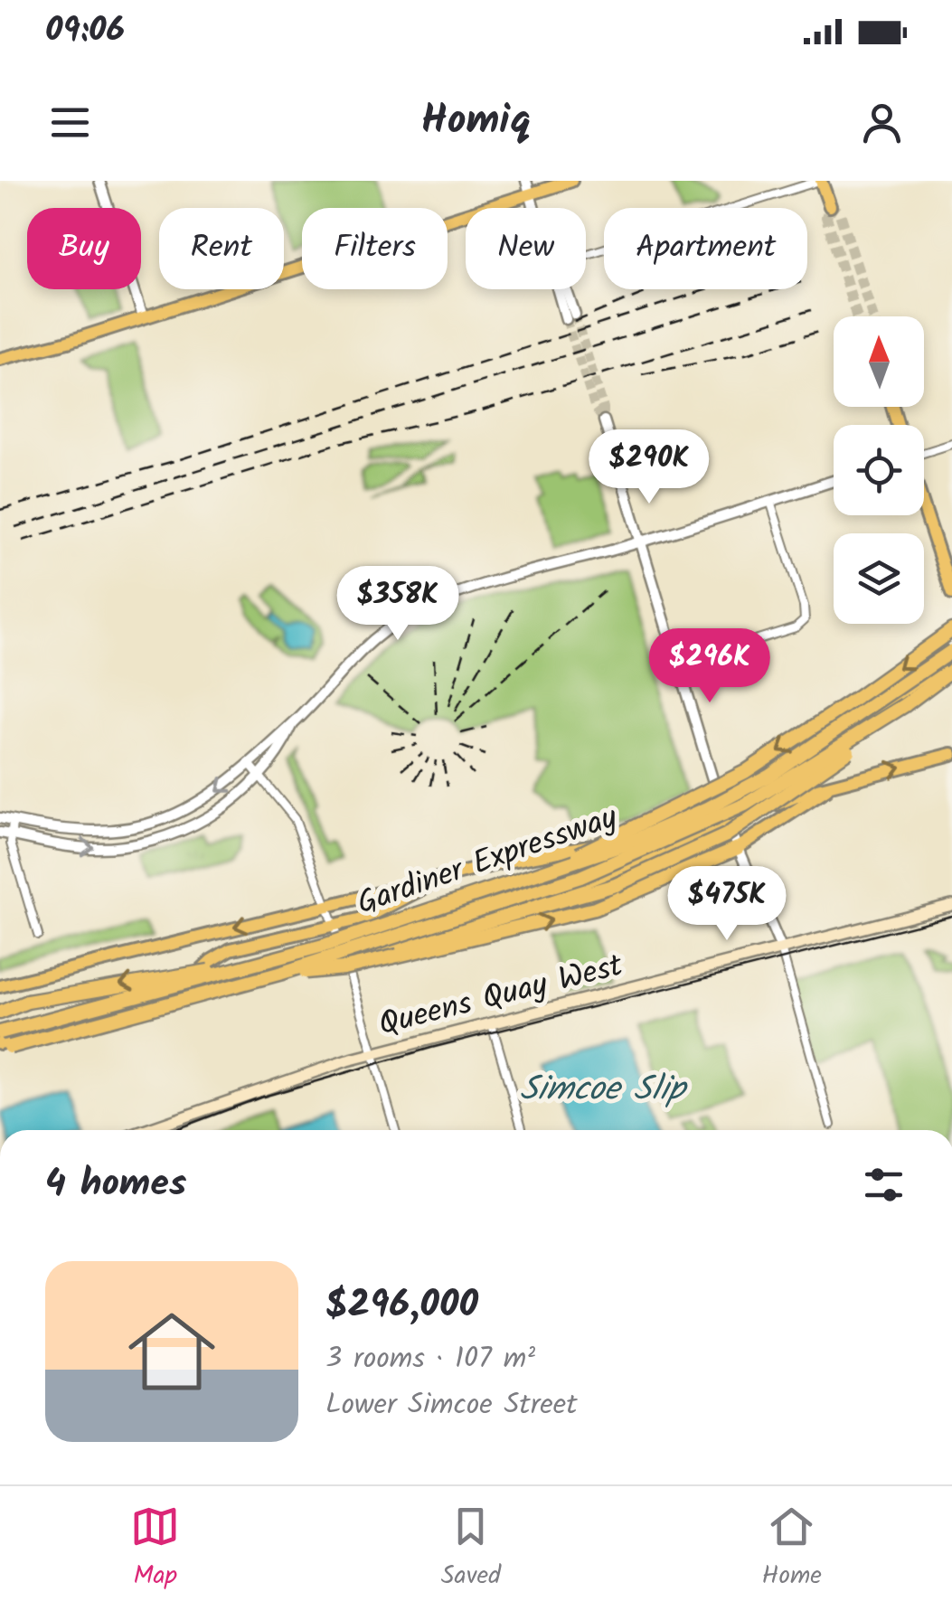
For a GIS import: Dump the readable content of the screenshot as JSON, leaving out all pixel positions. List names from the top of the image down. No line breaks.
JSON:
{"streets":{"highway":["Gardiner Expressway"],"main road":["Queens Quay West"]},"water":["Simcoe Slip"],"north":"top","page":{"status":"09:06","header":"Homiq","chip":["Buy","Rent","Filters","New","Apartment"],"price":["$290K","$358K","$296K","$475K"],"heading":"4 homes","list":[{"name":"$296,000","note":"3 rooms · 107 m² · Lower Simcoe Street"}],"tabs":["Map","Saved","Home"]}}
